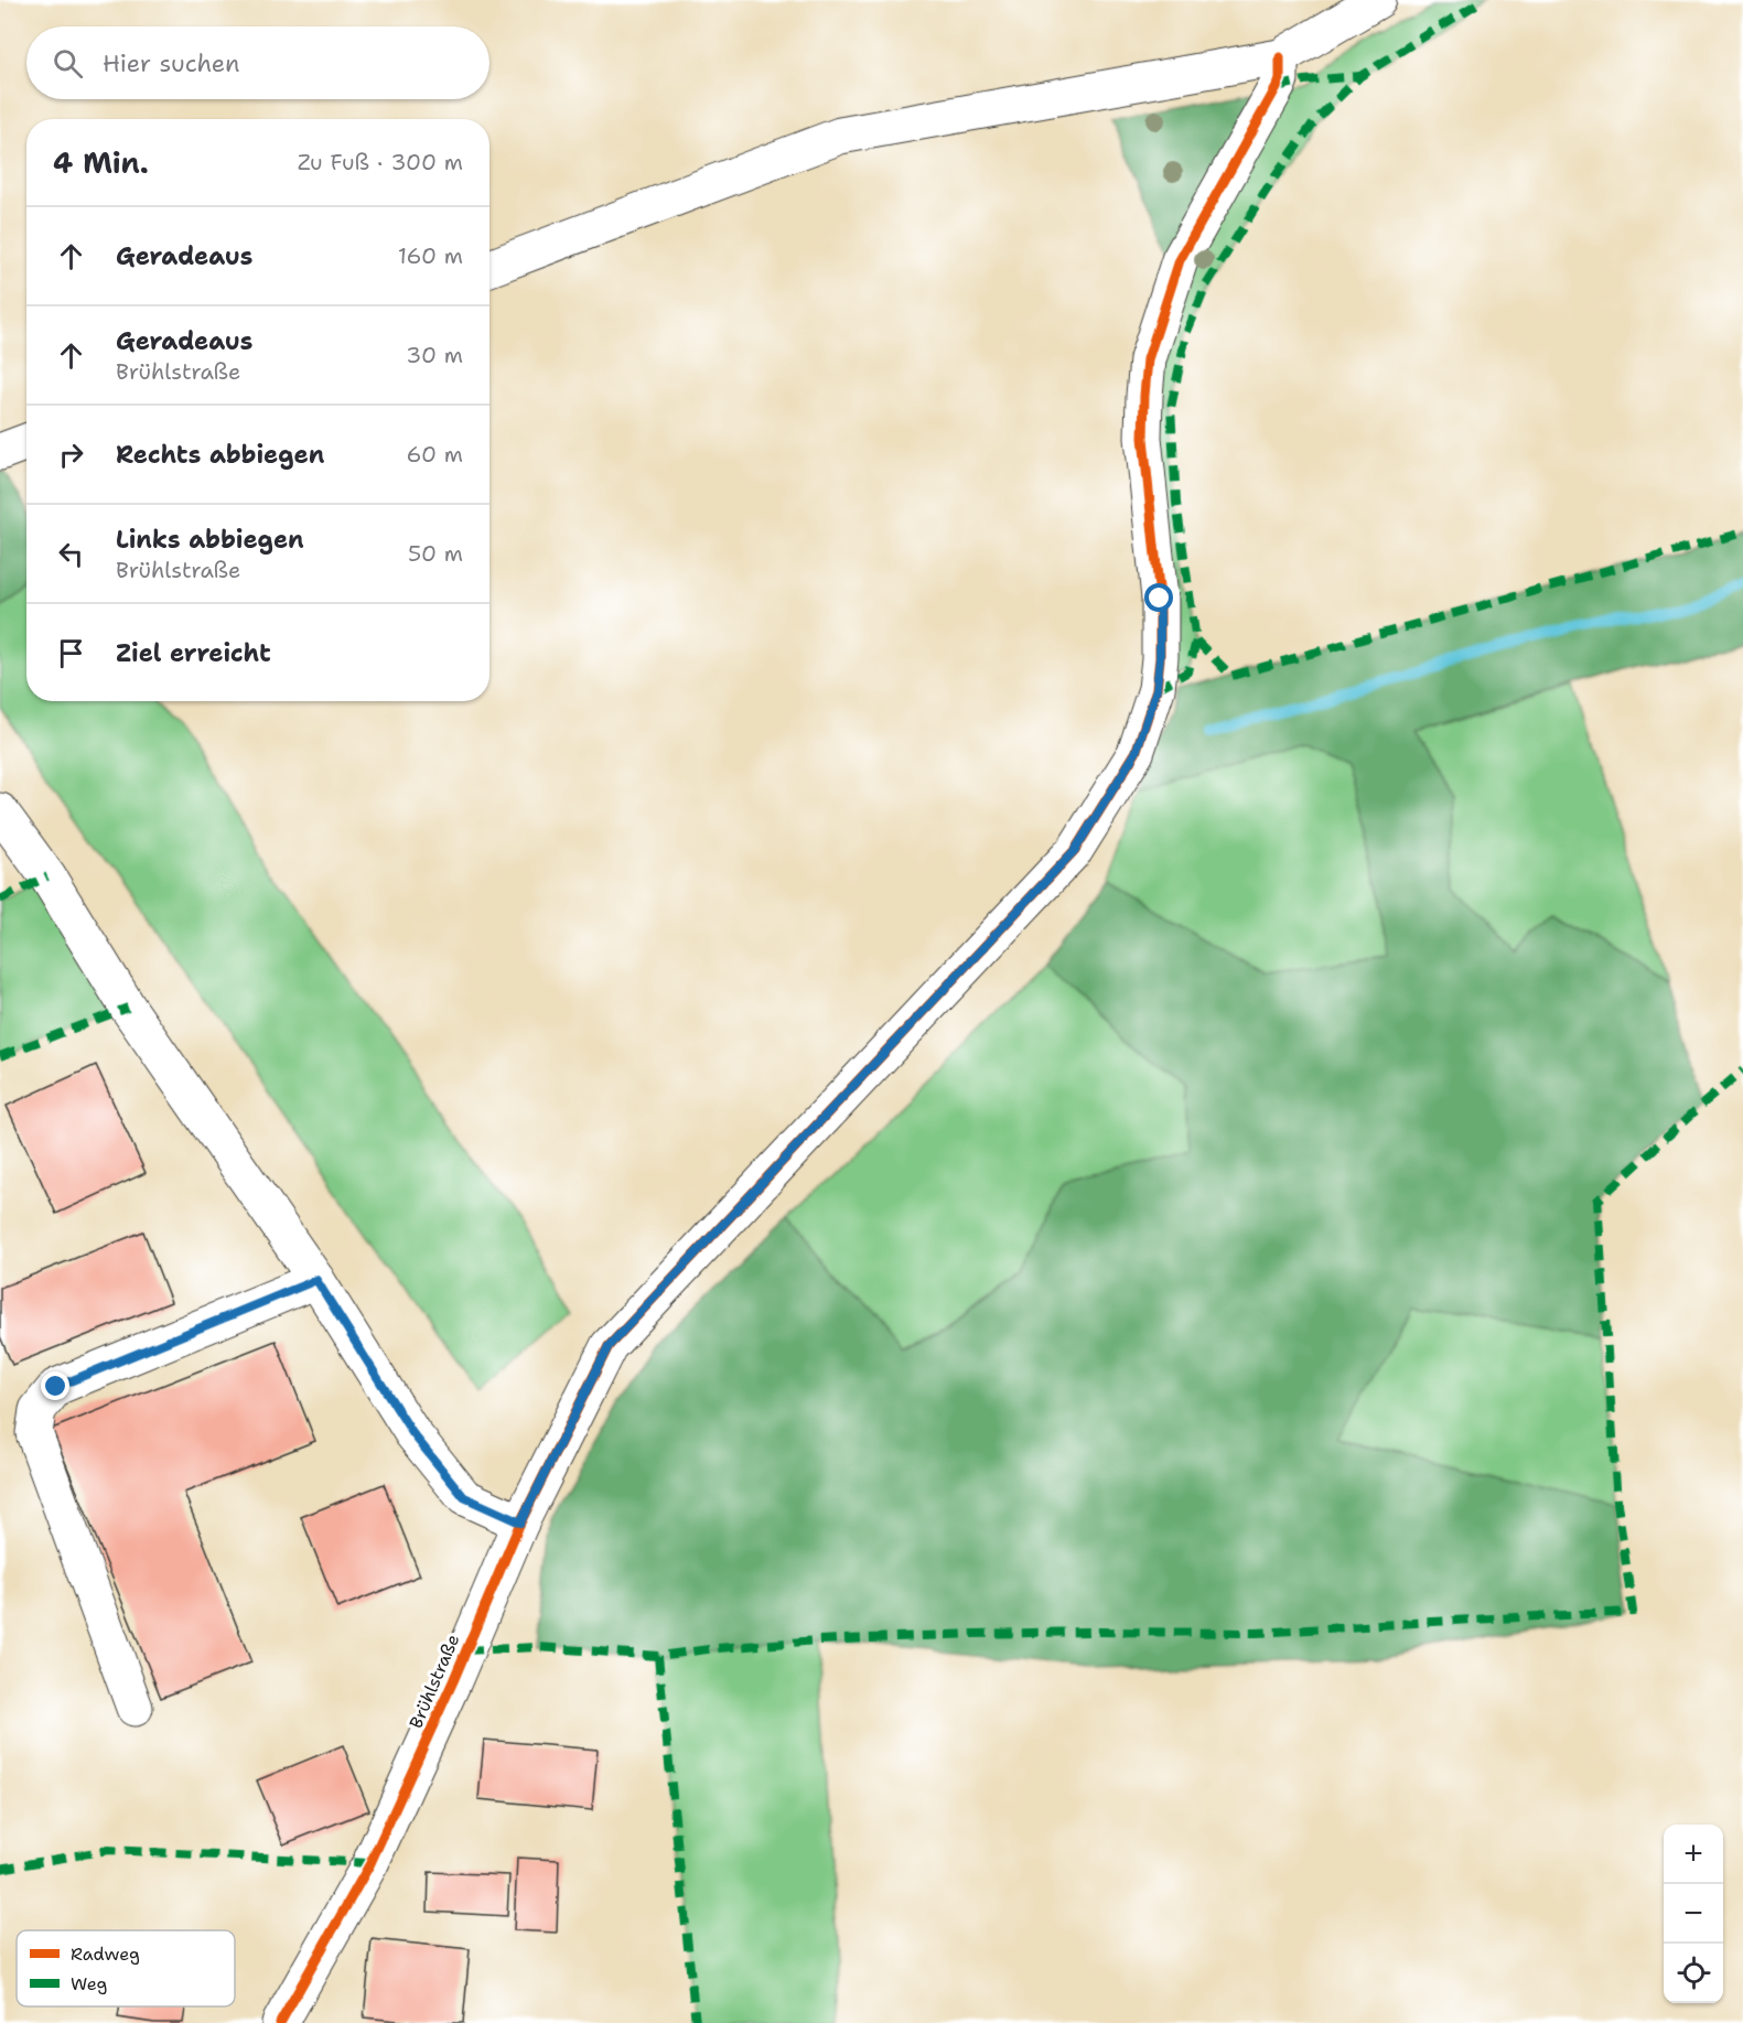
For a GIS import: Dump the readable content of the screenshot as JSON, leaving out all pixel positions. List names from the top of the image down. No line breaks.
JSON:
{"streets":{"street":["Brühlstraße"]},"legend":["Radweg","Weg"],"page":{"search":"Hier suchen","heading":["4 Min.","Zu Fuß · 300 m"],"list":[["Geradeaus","160 m"],["Geradeaus","Brühlstraße","30 m"],["Rechts abbiegen","60 m"],["Links abbiegen","Brühlstraße","50 m"],"Ziel erreicht"],"map_buttons":["+","−"]}}
